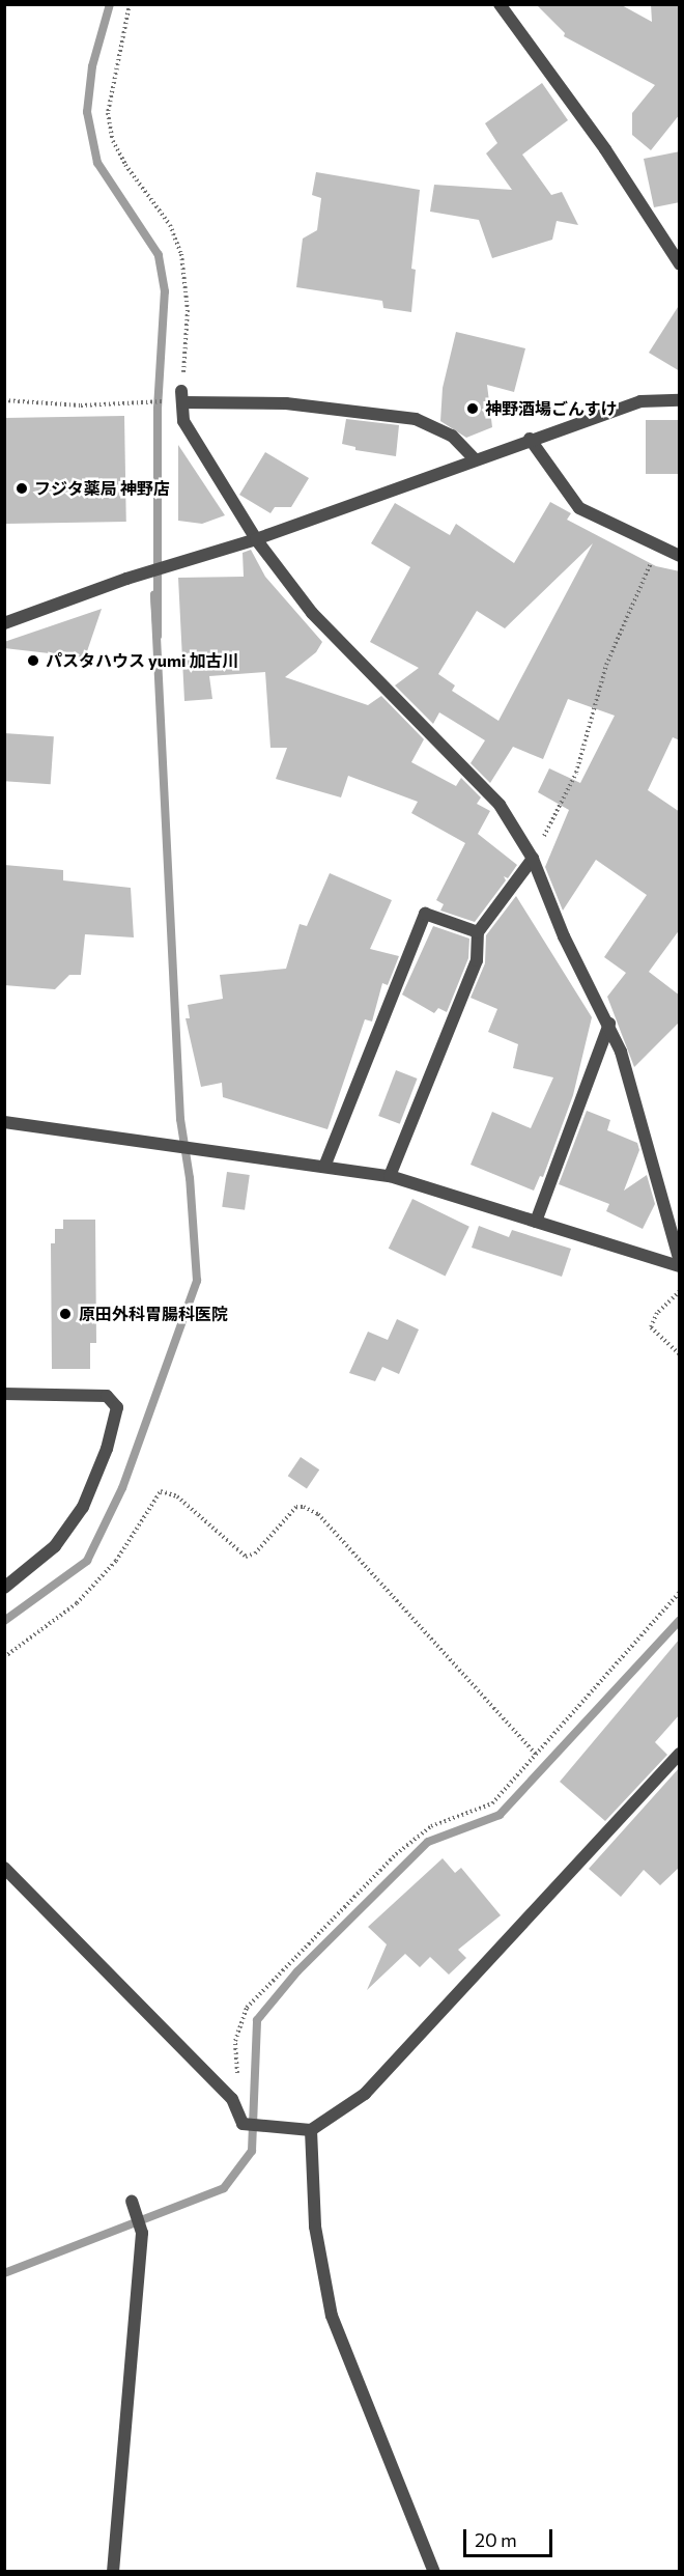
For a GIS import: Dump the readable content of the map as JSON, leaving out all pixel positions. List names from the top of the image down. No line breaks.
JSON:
{"places":["神野酒場ごんすけ","フジタ薬局 神野店","パスタハウス yumi 加古川","原田外科胃腸科医院"],"scale_bar":"20 m"}
